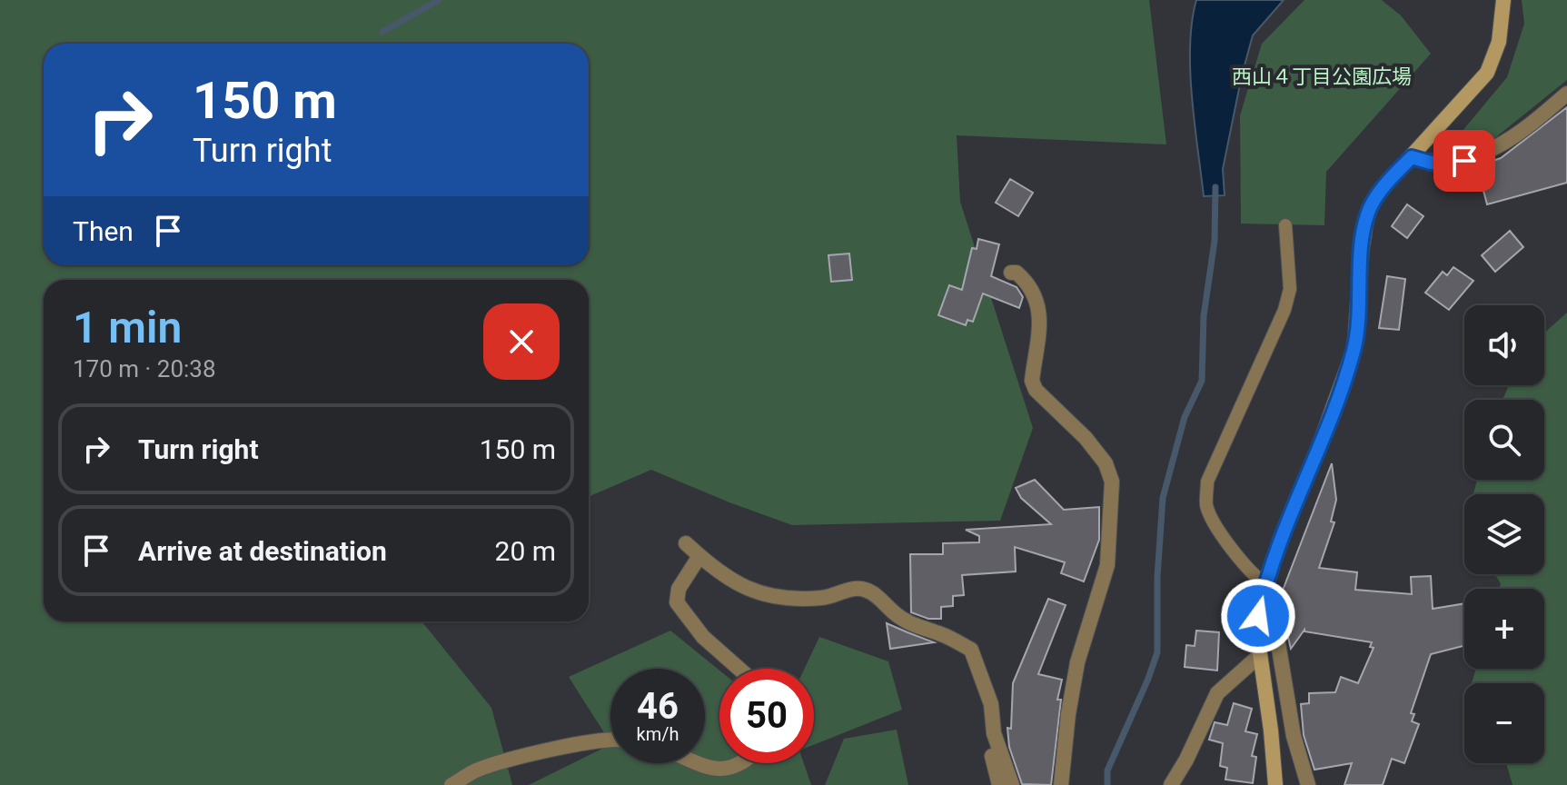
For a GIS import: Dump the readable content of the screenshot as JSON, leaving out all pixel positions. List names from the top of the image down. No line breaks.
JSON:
{"parks":["西山４丁目公園広場"],"page":{"turn":["150 m","Turn right"],"then":"Then","heading":["1 min","170 m · 20:38"],"map_buttons":["+","−"],"list":[{"name":"Turn right","value":"150 m"},{"name":"Arrive at destination","value":"20 m"}],"speed":"46 km/h","limit":"50"}}
